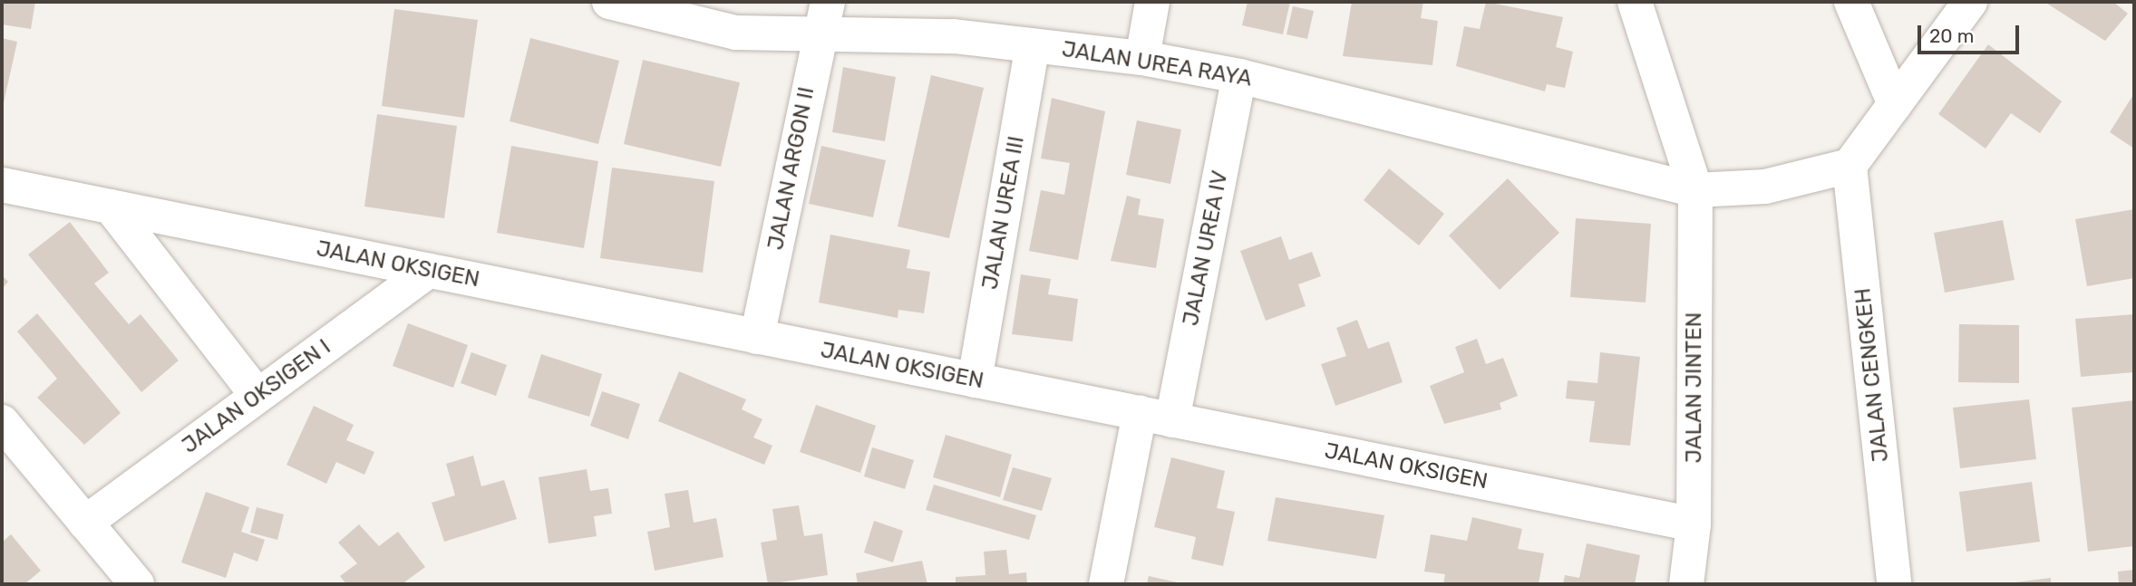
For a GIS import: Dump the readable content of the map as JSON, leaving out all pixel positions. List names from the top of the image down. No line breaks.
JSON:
{"streets":{"street":["JALAN UREA RAYA","JALAN ARGON II","JALAN UREA III","JALAN UREA IV","JALAN OKSIGEN","JALAN CENGKEH","JALAN JINTEN","JALAN OKSIGEN I"]},"crossings":[["JALAN UREA RAYA","JALAN ARGON II"],["JALAN UREA RAYA","JALAN UREA III"],["JALAN UREA RAYA","JALAN UREA IV"],["JALAN UREA RAYA","JALAN CENGKEH"],["JALAN UREA RAYA","JALAN JINTEN"],["JALAN ARGON II","JALAN OKSIGEN"],["JALAN UREA III","JALAN OKSIGEN"],["JALAN UREA IV","JALAN OKSIGEN"],["JALAN OKSIGEN","JALAN JINTEN"],["JALAN OKSIGEN","JALAN OKSIGEN I"]],"scale_bar":"20 m"}
